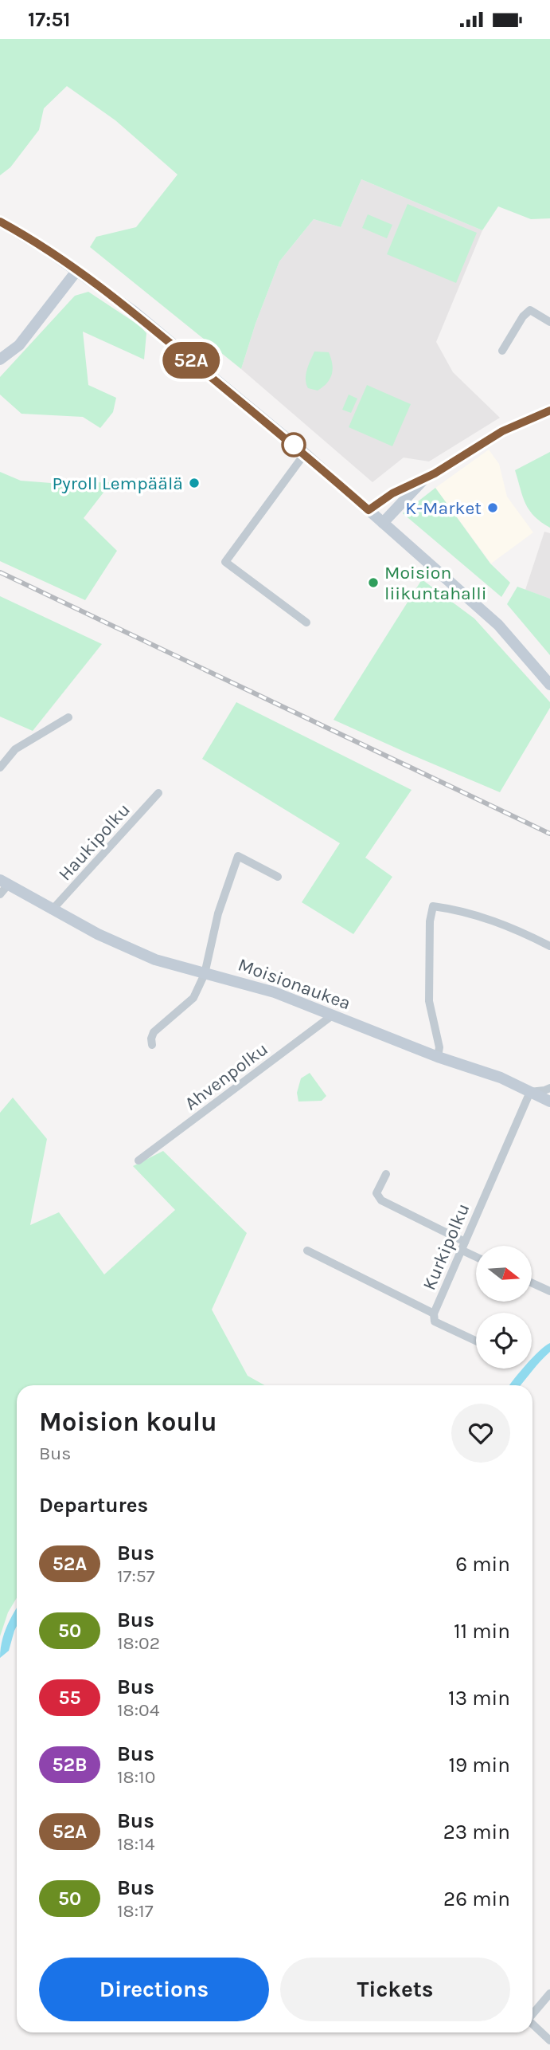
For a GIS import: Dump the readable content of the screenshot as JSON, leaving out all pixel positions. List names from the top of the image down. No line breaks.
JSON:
{"streets":{"street":["Haukipolku","Moisionaukea","Ahvenpolku","Kurkipolku"]},"crossings":[["Haukipolku","Moisionaukea"],["Moisionaukea","Ahvenpolku"],["Moisionaukea","Kurkipolku"]],"places":["Pyroll Lempäälä","K-Market","Moision liikuntahalli"],"lines":["bus line 52A"],"north":"right","page":{"status":"17:51","on_map":"52A","heading":[["Moision koulu","Bus"],"Departures"],"list":[{"mark":"52A","name":"Bus","note":"17:57","value":"6 min"},{"mark":"50","name":"Bus","note":"18:02","value":"11 min"},{"mark":"55","name":"Bus","note":"18:04","value":"13 min"},{"mark":"52B","name":"Bus","note":"18:10","value":"19 min"},{"mark":"52A","name":"Bus","note":"18:14","value":"23 min"},{"mark":"50","name":"Bus","note":"18:17","value":"26 min"}],"buttons":["Directions","Tickets"]}}
